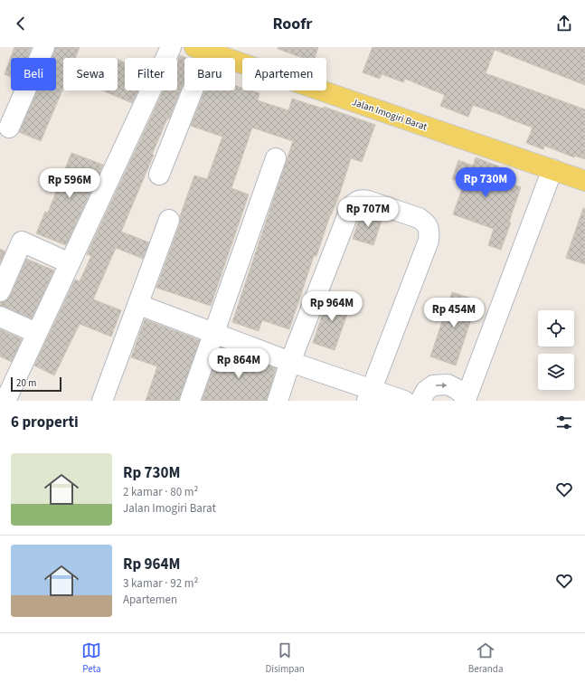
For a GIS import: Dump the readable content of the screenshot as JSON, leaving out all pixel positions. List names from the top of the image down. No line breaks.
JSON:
{"streets":{"main road":["Jalan Imogiri Barat"]},"scale_bar":"20 m","page":{"header":"Roofr","chip":["Beli","Sewa","Filter","Baru","Apartemen"],"price":["Rp 730M","Rp 596M","Rp 707M","Rp 964M","Rp 454M","Rp 864M"],"scale":"20 m","heading":"6 properti","list":[{"name":"Rp 730M","note":"2 kamar · 80 m² · Jalan Imogiri Barat"},{"name":"Rp 964M","note":"3 kamar · 92 m² · Apartemen"}],"tabs":["Peta","Disimpan","Beranda"]}}
